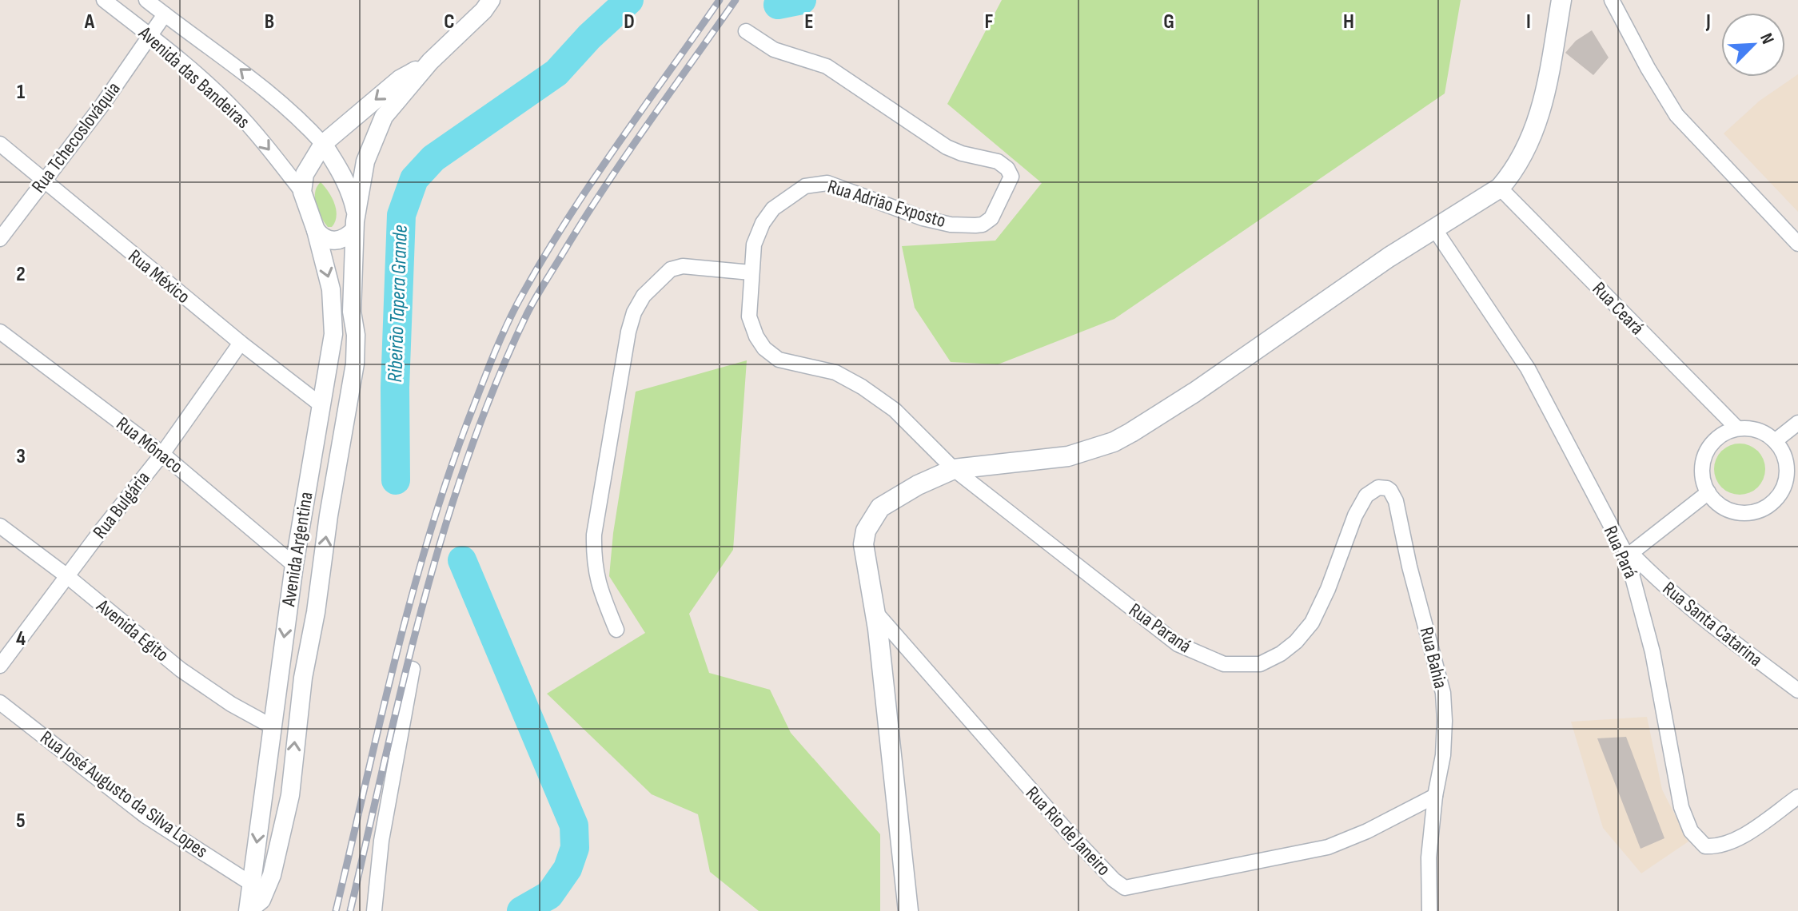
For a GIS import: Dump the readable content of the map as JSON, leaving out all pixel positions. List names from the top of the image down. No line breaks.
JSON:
{"streets":{"street":["Avenida das Bandeiras","Rua Tchecoslováquia","Rua Adrião Exposto","Rua México","Rua Ceará","Rua Mônaco","Rua Bulgária","Avenida Argentina","Rua Pará","Rua Santa Catarina","Rua Paraná","Avenida Egito","Rua Bahia","Rua José Augusto da Silva Lopes","Rua Rio de Janeiro"]},"crossings":[["Avenida das Bandeiras","Rua Tchecoslováquia"],["Avenida das Bandeiras","Avenida Argentina"],["Rua Tchecoslováquia","Rua México"],["Rua Adrião Exposto","Rua Paraná"],["Rua México","Rua Bulgária"],["Rua México","Avenida Argentina"],["Rua Mônaco","Rua Bulgária"],["Rua Mônaco","Avenida Argentina"],["Rua Bulgária","Avenida Egito"],["Avenida Argentina","Avenida Egito"],["Avenida Argentina","Rua José Augusto da Silva Lopes"],["Rua Pará","Rua Santa Catarina"],["Rua Paraná","Rua Bahia"],["Rua Bahia","Rua Rio de Janeiro"]],"water":["Ribeirão Tapera Grande"],"north":"top right","grid":{"columns":["A","B","C","D","E","F","G","H","I","J"],"rows":["1","2","3","4","5"]}}
